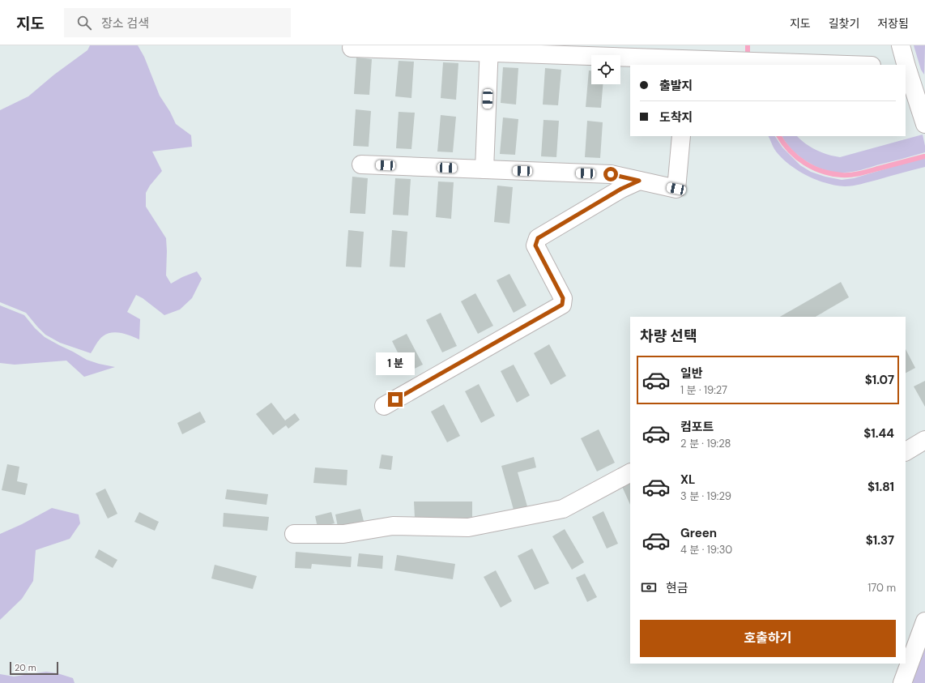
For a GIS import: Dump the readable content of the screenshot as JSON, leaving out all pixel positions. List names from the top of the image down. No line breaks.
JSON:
{"scale_bar":"20 m","page":{"header":"지도","search":"장소 검색","nav":["지도","길찾기","저장됨"],"banner":["출발지","도착지"],"heading":"차량 선택","bubble":"1 분","list":[{"name":"일반","note":"1 분 · 19:27","value":"$1.07"},{"name":"컴포트","note":"2 분 · 19:28","value":"$1.44"},{"name":"XL","note":"3 분 · 19:29","value":"$1.81"},{"name":"Green","note":"4 분 · 19:30","value":"$1.37"}],"pay":["현금","170 m"],"buttons":"호출하기","scale":"20 m"}}
